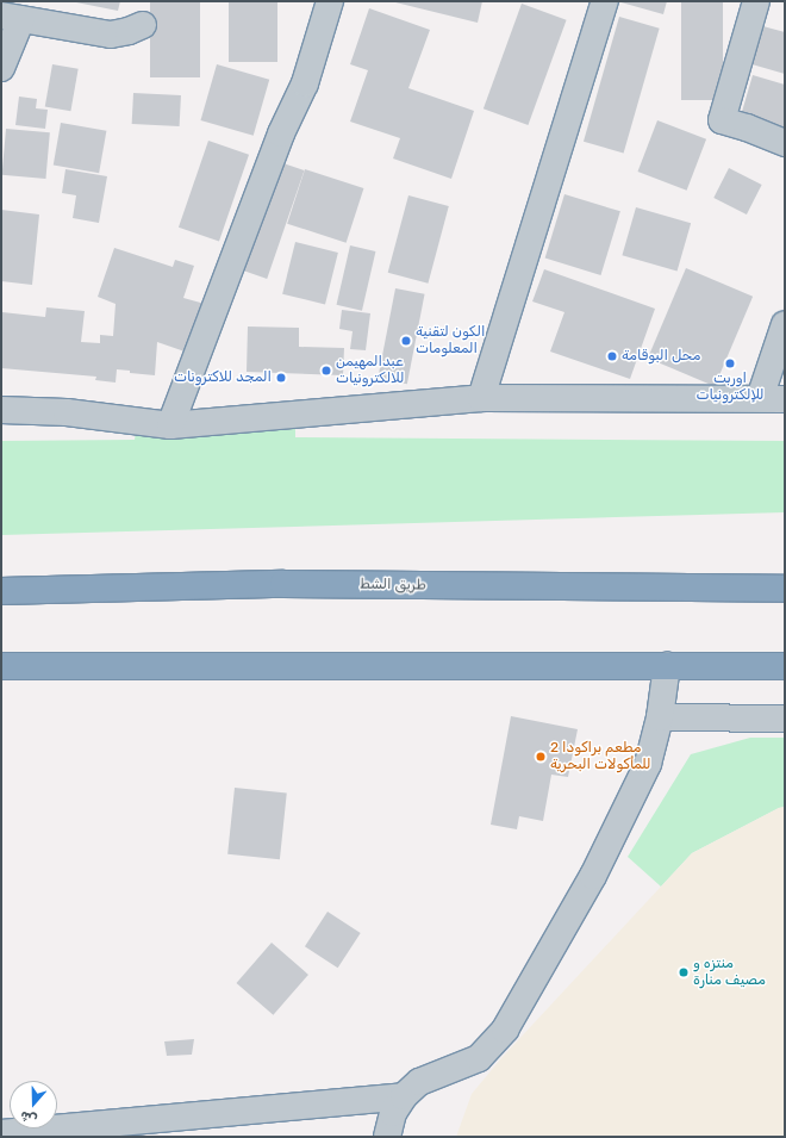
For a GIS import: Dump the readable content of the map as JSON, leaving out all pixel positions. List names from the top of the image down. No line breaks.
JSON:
{"streets":{"highway":["طريق الشط"]},"places":["الكون لتقنية المعلومات","محل البوقامة","اوربت للإلكترونيات","عبدالمهيمن للالكترونيات","المجد للاكترونات","مطعم براكودا 2 للمأكولات البحرية","منتزه و مصيف منارة"],"north":"bottom"}
